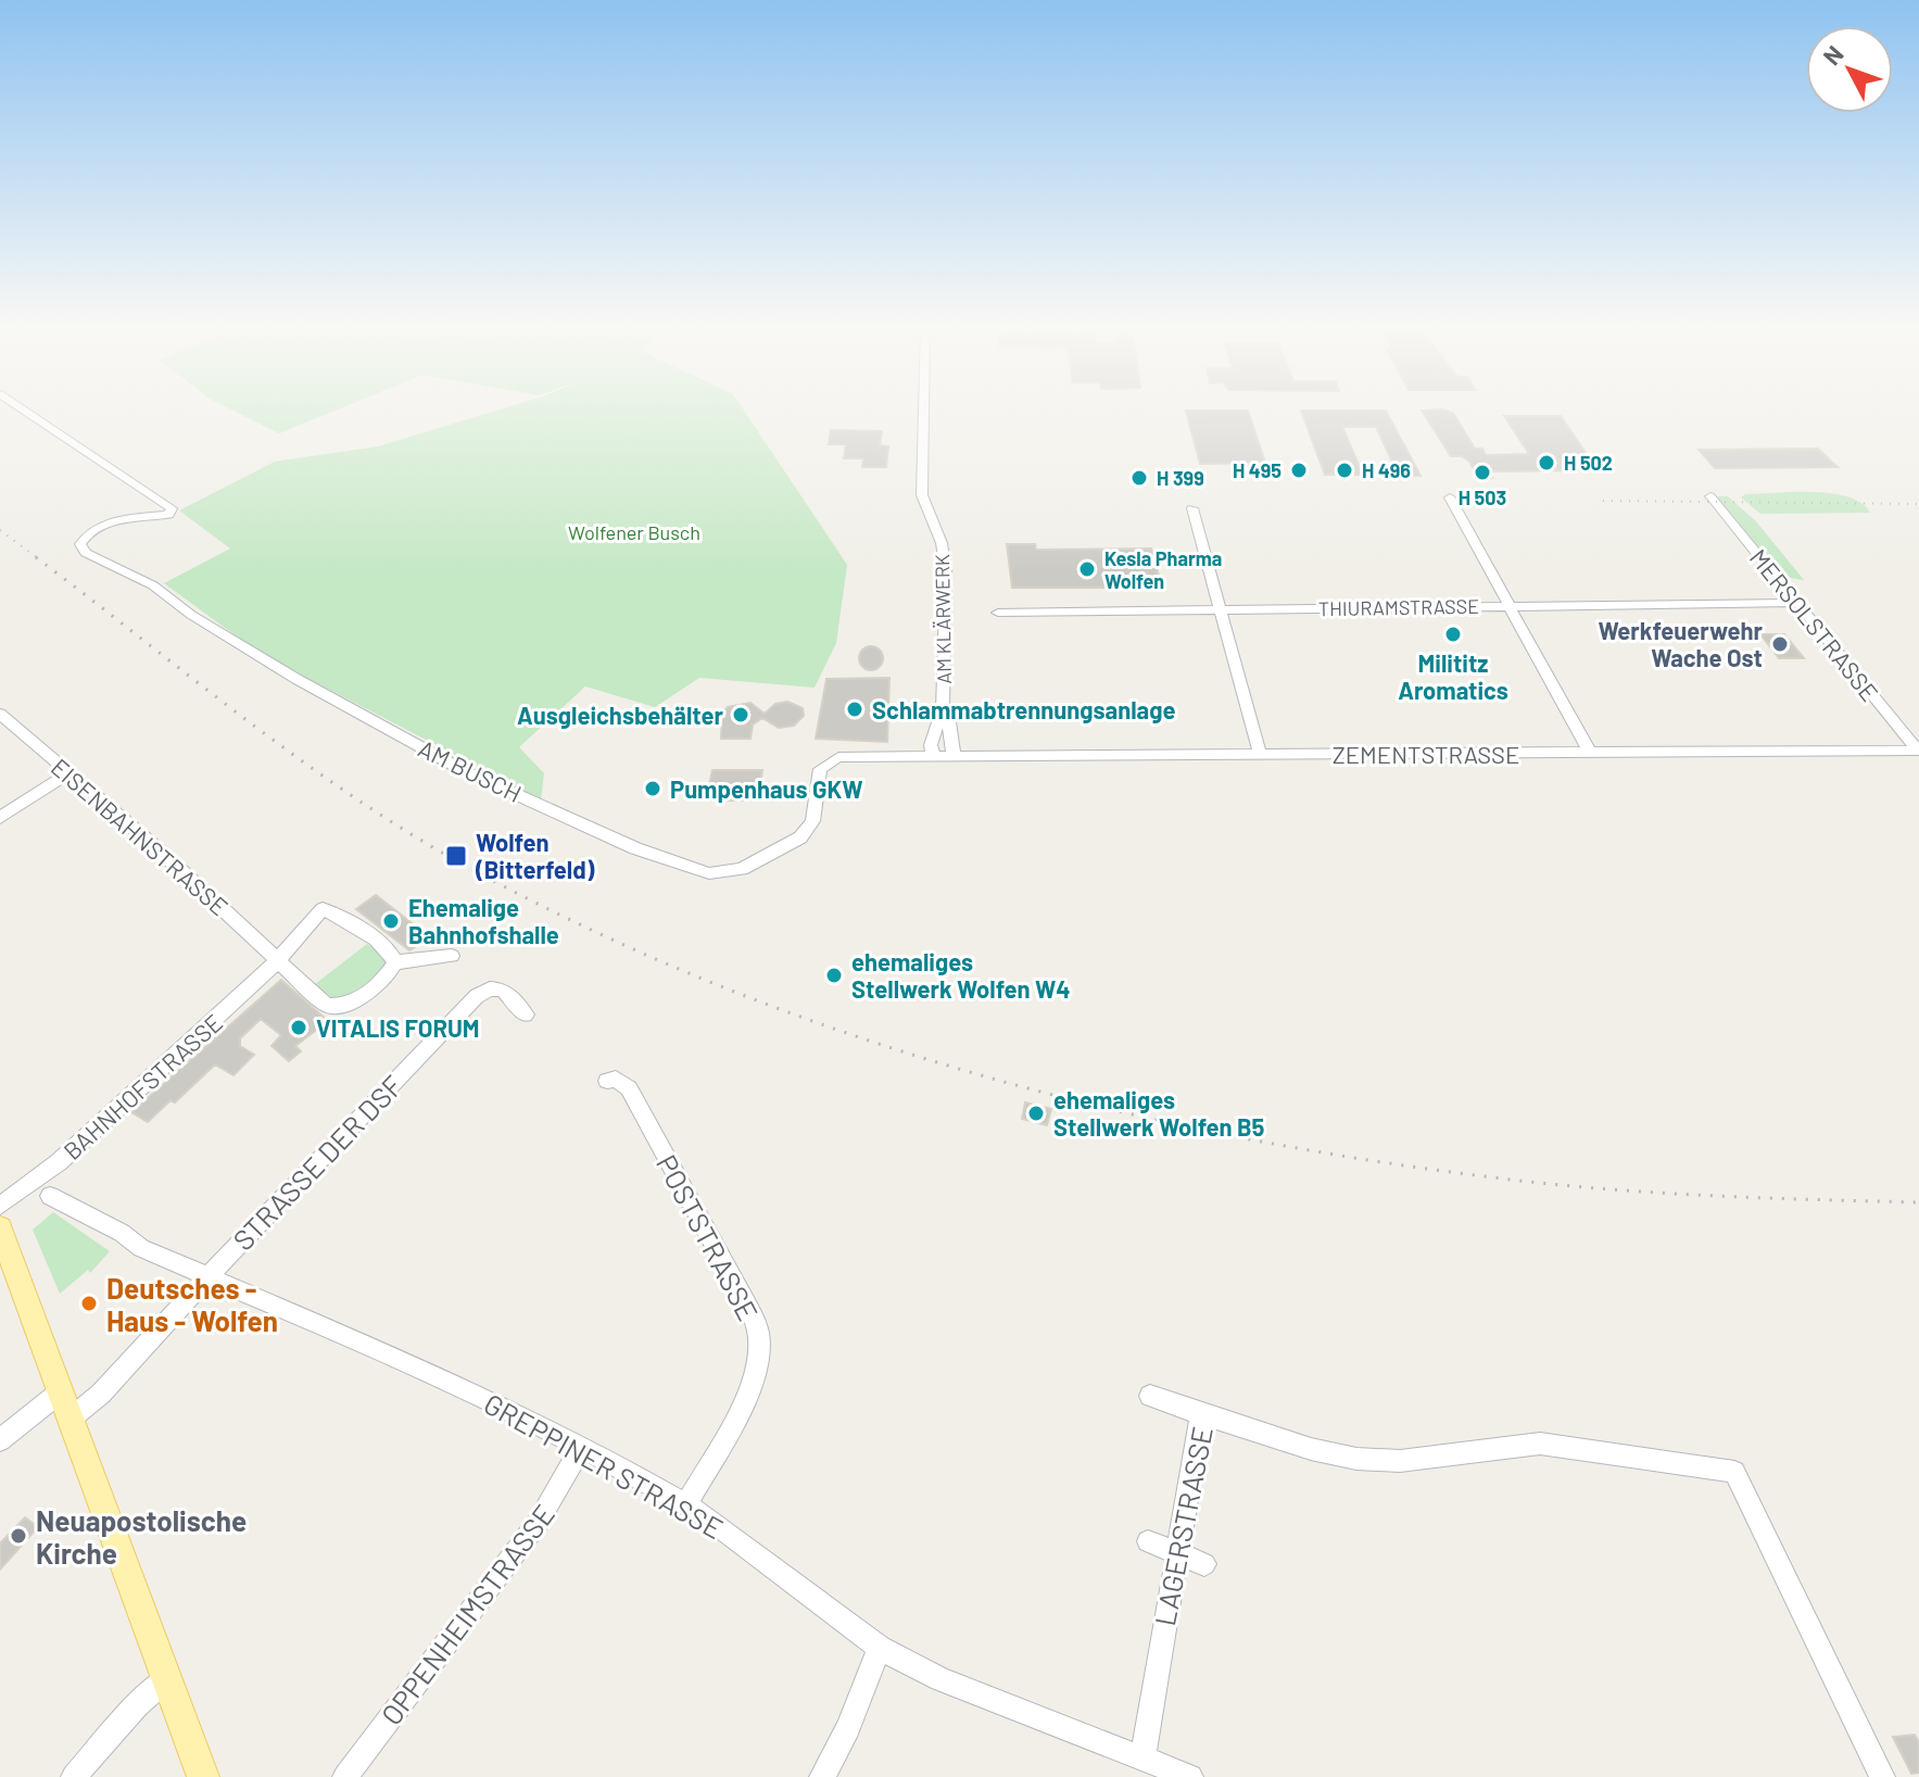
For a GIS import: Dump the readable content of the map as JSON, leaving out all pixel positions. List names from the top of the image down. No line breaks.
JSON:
{"streets":{"street":["THIURAMSTRASSE","AM KLÄRWERK","MERSOLSTRASSE","ZEMENTSTRASSE","AM BUSCH","EISENBAHNSTRASSE","BAHNHOFSTRASSE","STRASSE DER DSF","POSTSTRASSE","GREPPINER STRASSE","LAGERSTRASSE","OPPENHEIMSTRASSE"]},"crossings":[["THIURAMSTRASSE","MERSOLSTRASSE"],["AM KLÄRWERK","ZEMENTSTRASSE"],["AM KLÄRWERK","AM BUSCH"],["MERSOLSTRASSE","ZEMENTSTRASSE"],["ZEMENTSTRASSE","AM BUSCH"],["EISENBAHNSTRASSE","BAHNHOFSTRASSE"],["STRASSE DER DSF","GREPPINER STRASSE"],["POSTSTRASSE","GREPPINER STRASSE"],["GREPPINER STRASSE","LAGERSTRASSE"],["GREPPINER STRASSE","OPPENHEIMSTRASSE"]],"parks":["Wolfener Busch"],"places":{"other":["H 502","H 495","H 496","H 503","H 399","Kesla Pharma Wolfen","Milititz Aromatics","Werkfeuerwehr Wache Ost","Schlammabtrennungsanlage","Ausgleichsbehälter","Pumpenhaus GKW","Ehemalige Bahnhofshalle","ehemaliges Stellwerk Wolfen W4","VITALIS FORUM","ehemaliges Stellwerk Wolfen B5","Deutsches - Haus - Wolfen","Neuapostolische Kirche"],"transit":["Wolfen (Bitterfeld)"]},"north":"top left"}
